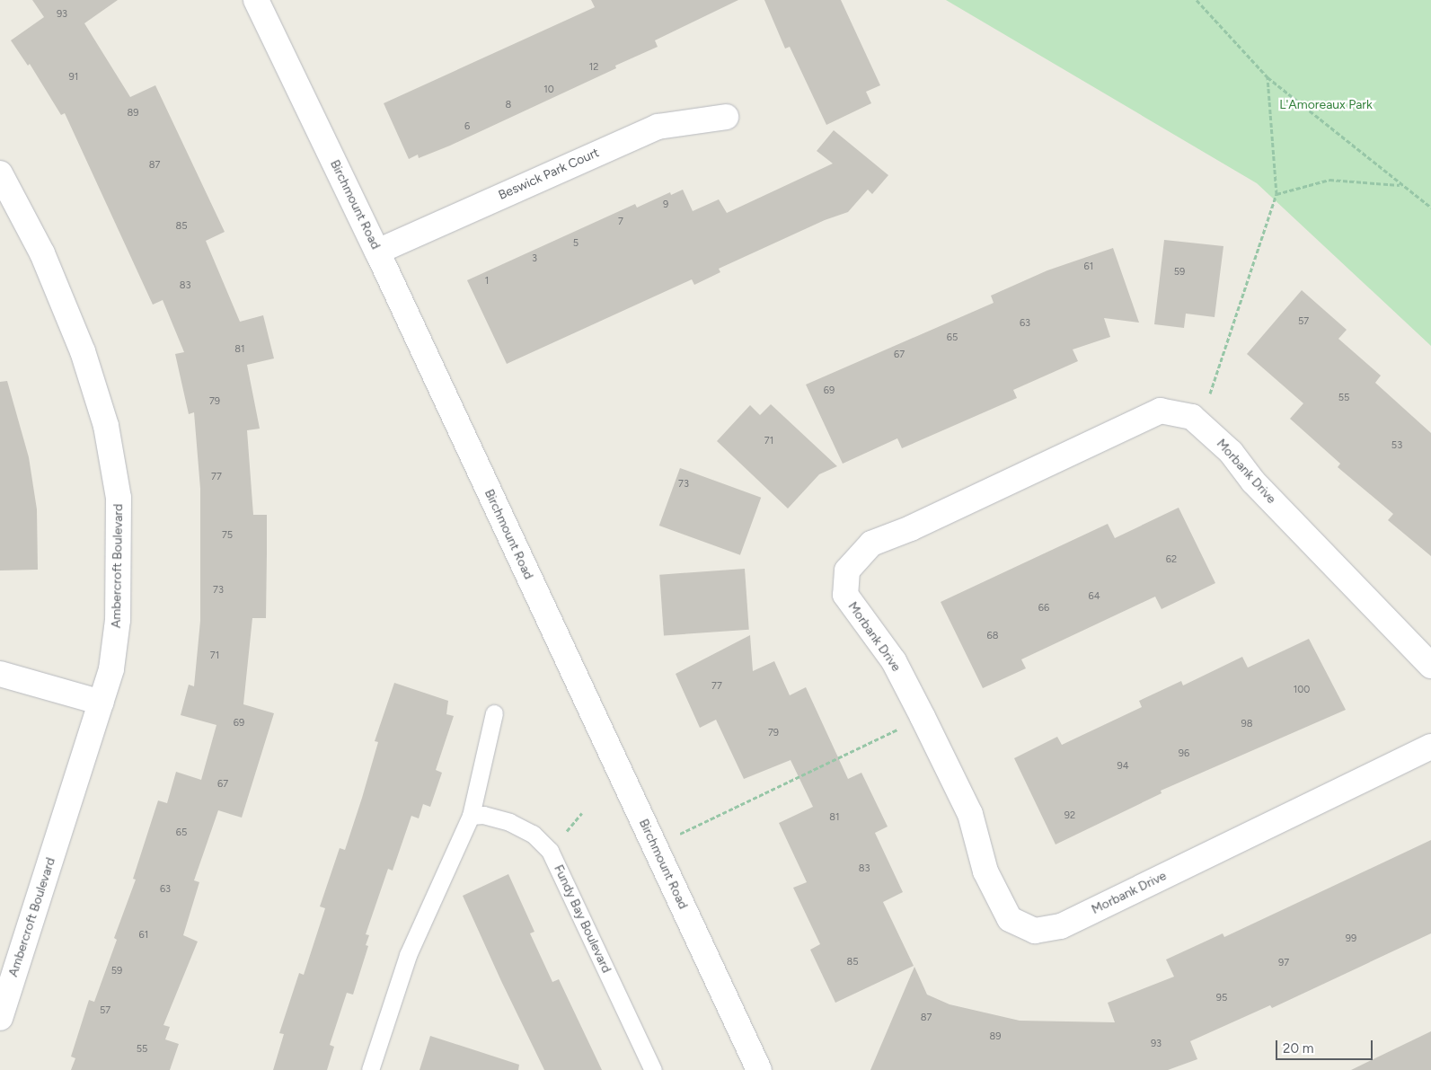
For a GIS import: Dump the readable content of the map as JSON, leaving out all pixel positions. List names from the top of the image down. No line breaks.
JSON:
{"streets":{"street":["Beswick Park Court","Birchmount Road","Morbank Drive","Ambercroft Boulevard"],"lane":["Fundy Bay Boulevard"]},"crossings":[["Beswick Park Court","Birchmount Road"]],"parks":["L'Amoreaux Park"],"house_numbers":["93","12","91","10","8","89","6","87","9","7","85","5","3","61","59","1","83","57","63","65","81","67","69","55","79","71","53","77","73","75","62","73","64","66","68","71","77","100","69","98","79","96","94","67","92","81","65","83","63","61","99","85","97","59","95","57","87","89","93","55"],"scale_bar":"20 m"}
